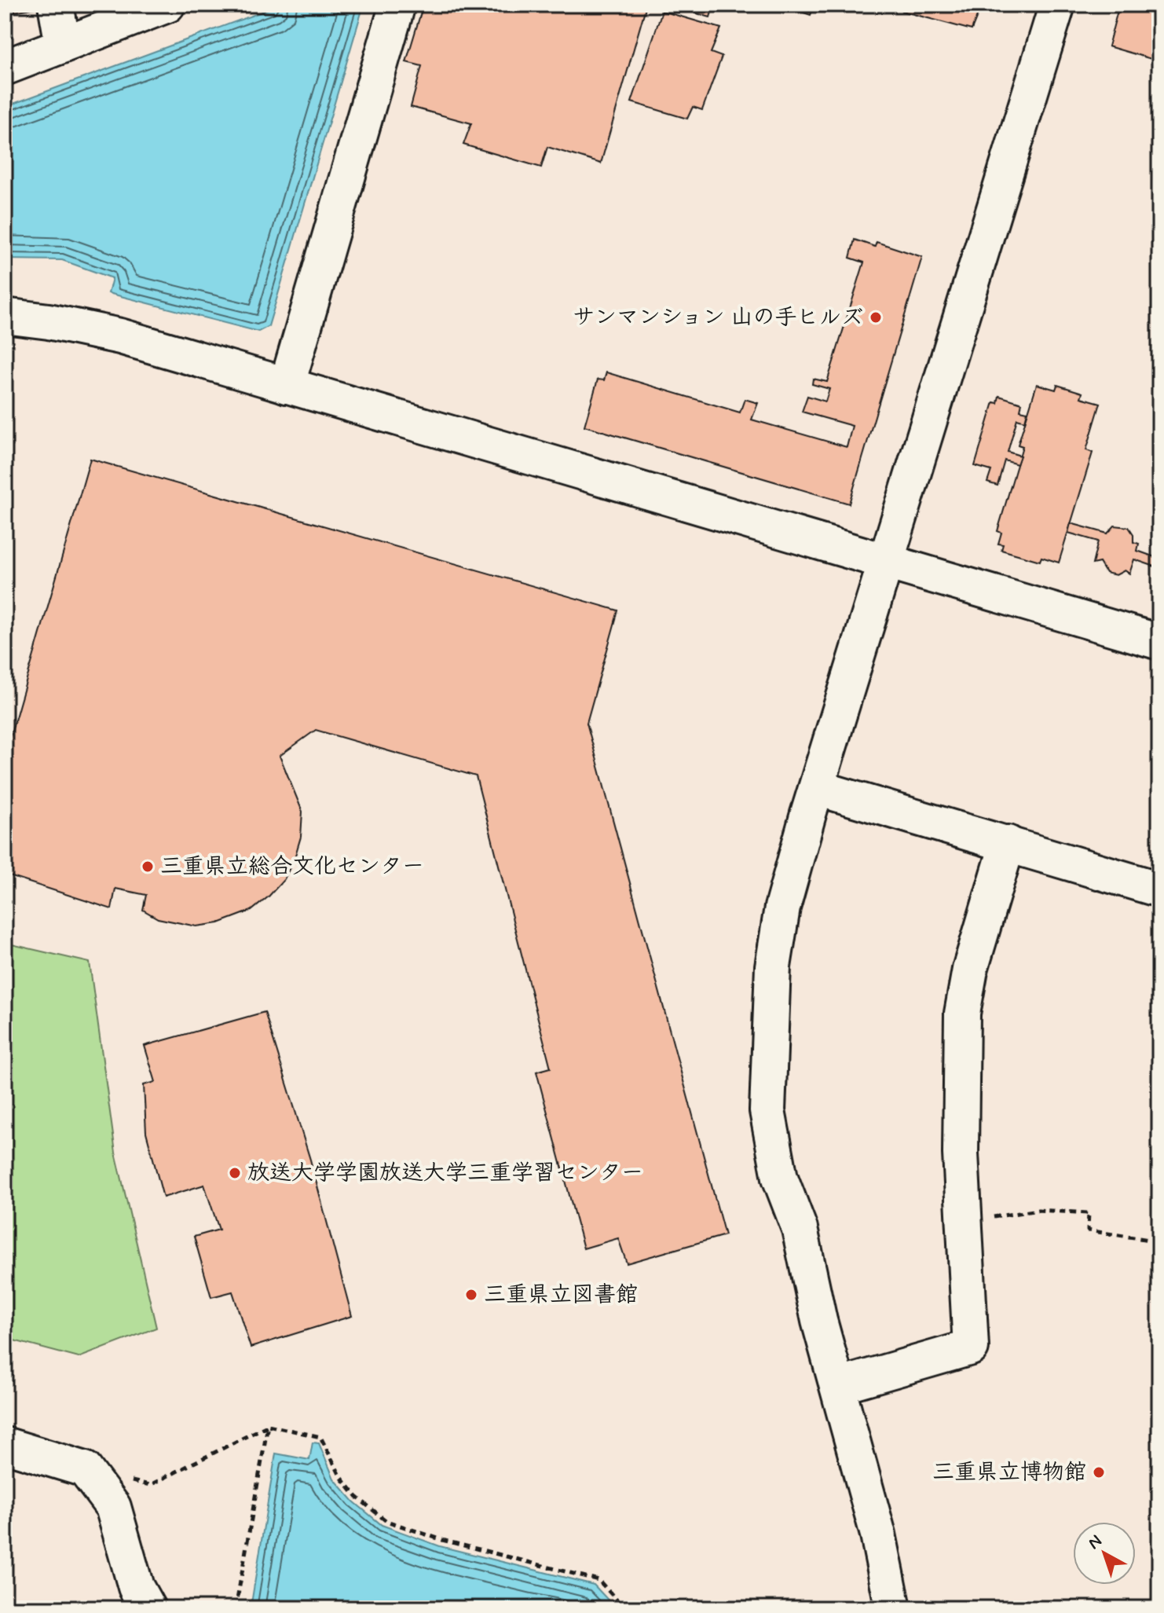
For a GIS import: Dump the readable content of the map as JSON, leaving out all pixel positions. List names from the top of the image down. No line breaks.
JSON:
{"places":["サンマンション 山の手ヒルズ","三重県立総合文化センター","放送大学学園放送大学三重学習センター","三重県立図書館","三重県立博物館"],"north":"top left"}
